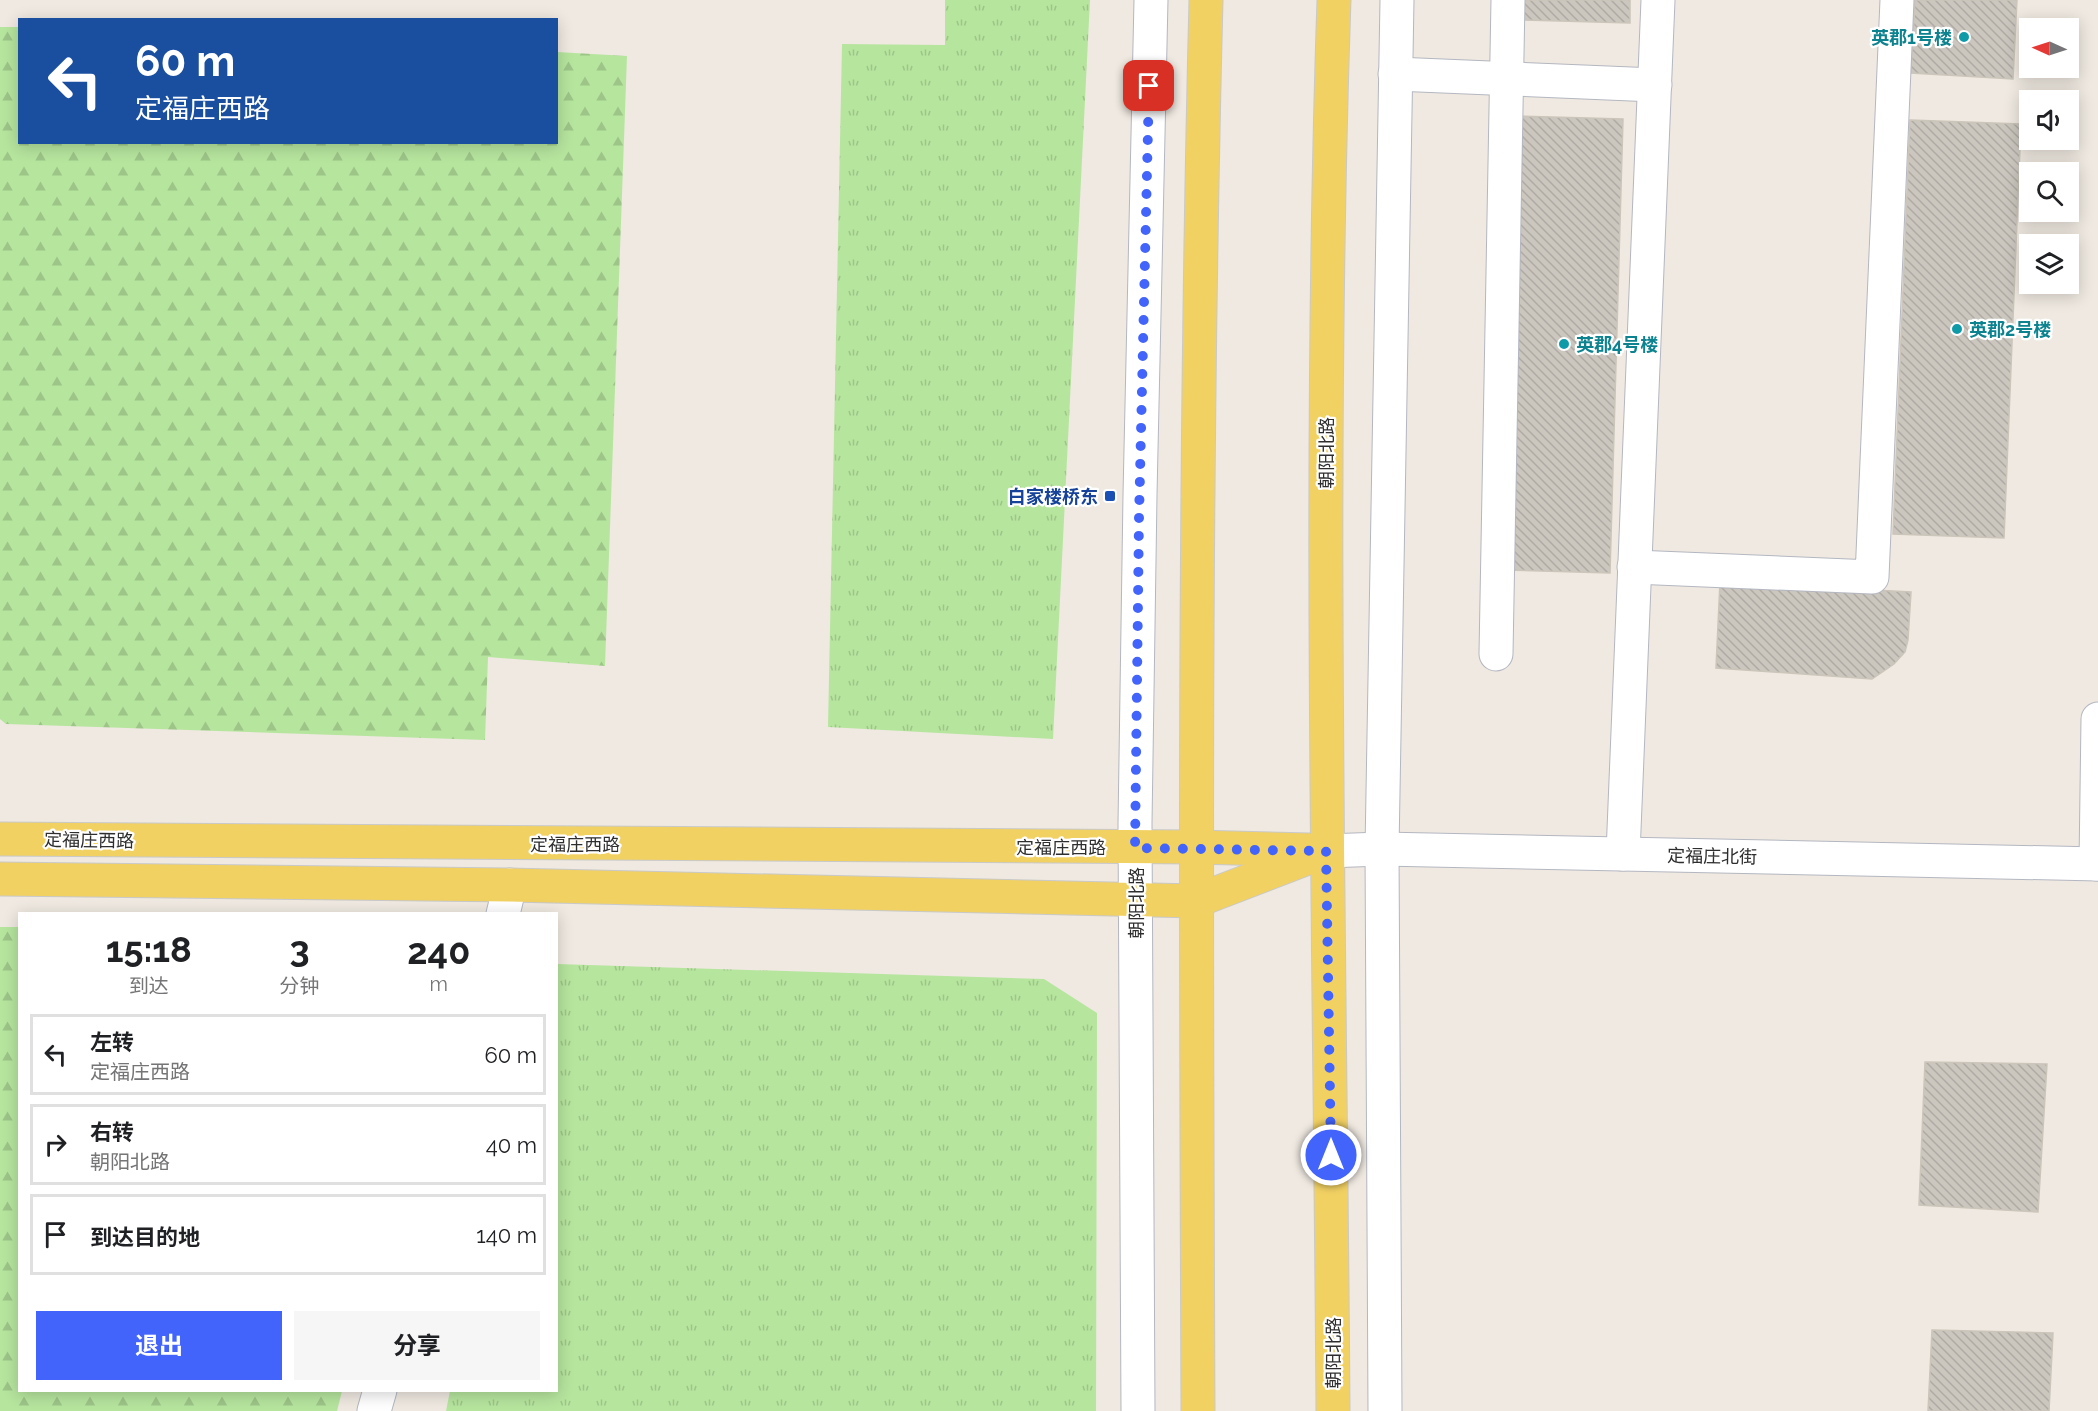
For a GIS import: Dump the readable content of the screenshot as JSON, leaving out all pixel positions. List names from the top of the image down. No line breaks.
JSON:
{"streets":{"main road":["朝阳北路","定福庄西路"],"street":["定福庄北街"]},"crossings":[["朝阳北路","定福庄西路"],["朝阳北路","定福庄北街"],["定福庄西路","定福庄北街"]],"places":{"other":["英郡1号楼","英郡2号楼","英郡4号楼"],"transit":["白家楼桥东"]},"north":"left","page":{"turn":["60 m","定福庄西路"],"eta":["15:18","到达","3","分钟","240","m"],"list":[{"name":"左转","note":"定福庄西路","value":"60 m"},{"name":"右转","note":"朝阳北路","value":"40 m"},{"name":"到达目的地","value":"140 m"}],"buttons":["退出","分享"]}}
